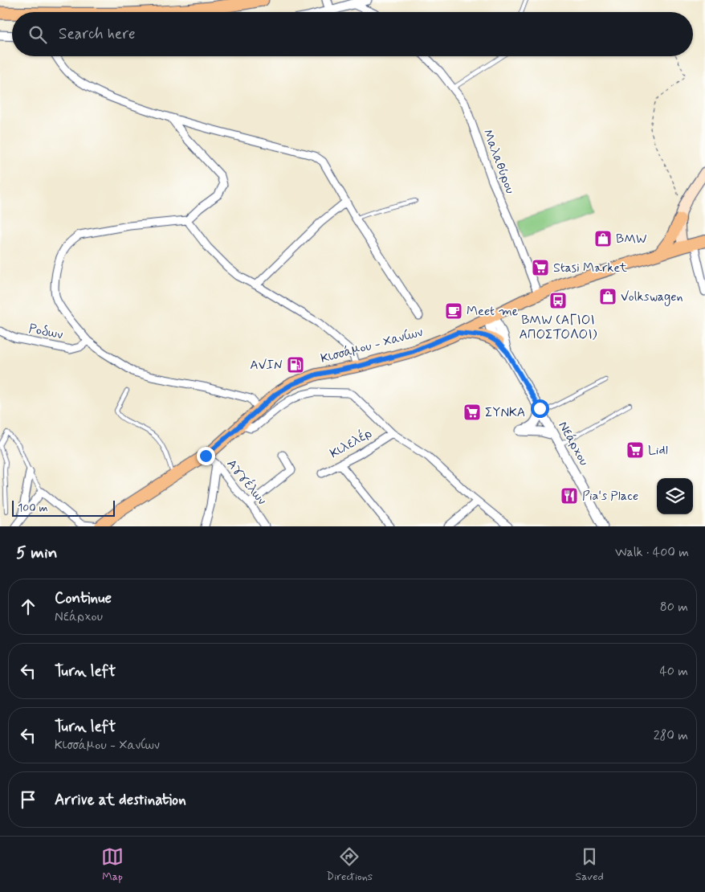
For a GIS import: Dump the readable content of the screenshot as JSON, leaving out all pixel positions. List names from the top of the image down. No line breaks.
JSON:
{"streets":{"main road":["Κισσάμου - Χανίων"],"street":["Μαλαθύρου","Ροδων","Κιλελέρ","Νεάρχου","Αγγέλων"]},"crossings":[["Μαλαθύρου","Κισσάμου - Χανίων"],["Κισσάμου - Χανίων","Νεάρχου"],["Κισσάμου - Χανίων","Αγγέλων"]],"places":{"shop":["BMW","Volkswagen"],"supermarket":["Stasi Market","ΣΥΝΚΑ","Lidl"],"bus stop":["BMW (ΑΓΙΟΙ ΑΠΟΣΤΟΛΟΙ)"],"cafe":["Meet me"],"fuel station":["AVIN"],"restaurant":["Pia's Place"]},"scale_bar":"100 m","page":{"search":"Search here","scale":"100 m","heading":["5 min","Walk · 400 m"],"list":[["Continue","Νεάρχου","80 m"],["Turn left","40 m"],["Turn left","Κισσάμου - Χανίων","280 m"],"Arrive at destination"],"nav":["Map","Directions","Saved"]}}
